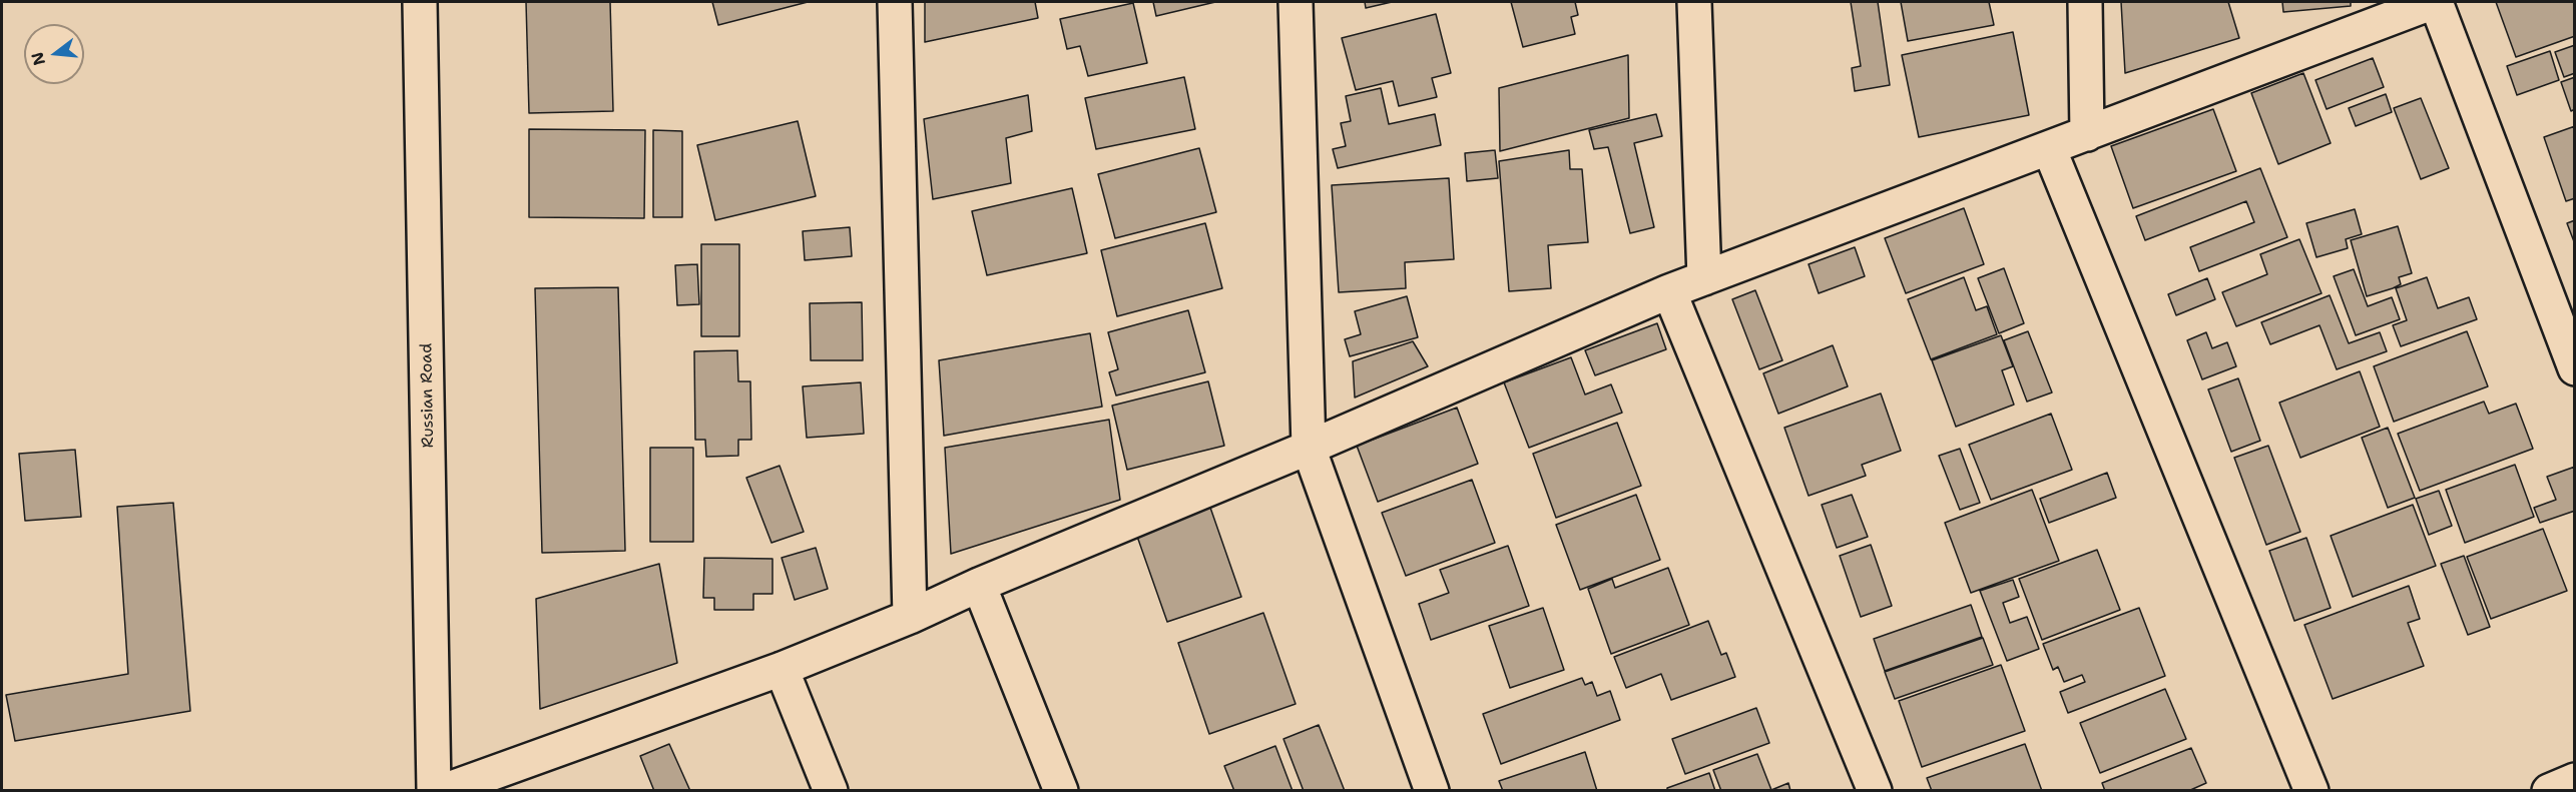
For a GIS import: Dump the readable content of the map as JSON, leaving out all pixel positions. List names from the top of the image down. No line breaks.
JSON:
{"streets":{"street":["Russian Road"]},"north":"left"}
